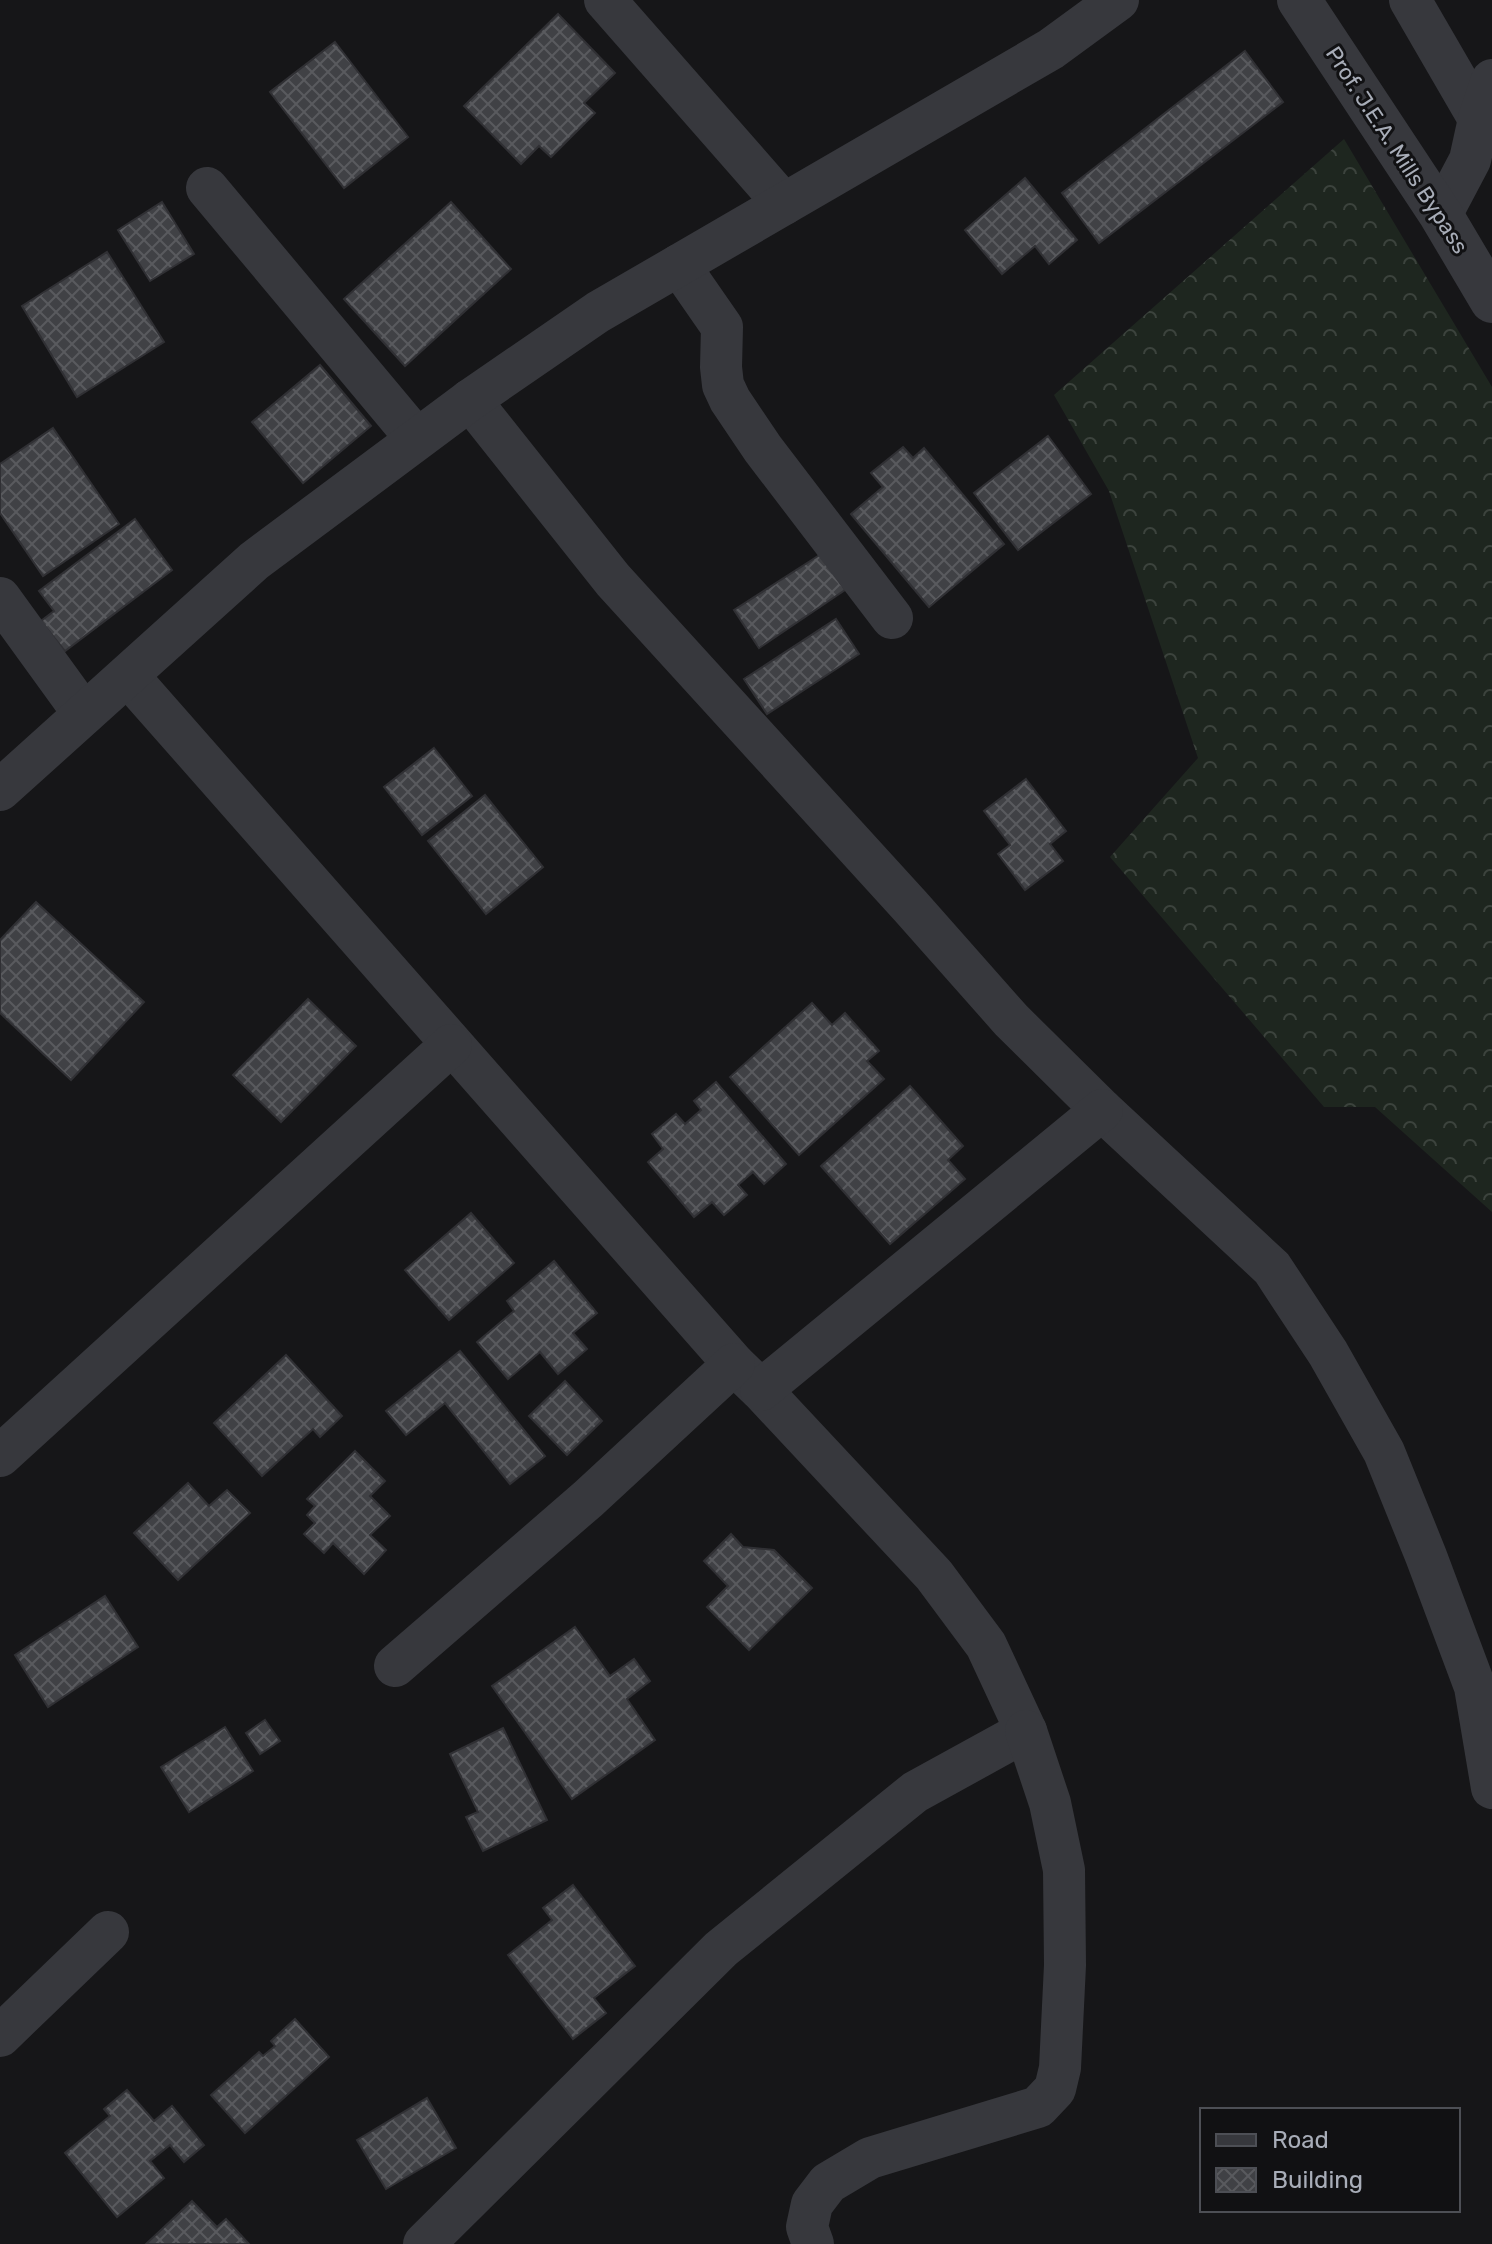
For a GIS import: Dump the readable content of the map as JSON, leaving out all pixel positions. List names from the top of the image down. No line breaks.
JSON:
{"streets":{"street":["Prof. J.E.A. Mills Bypass"]},"legend":["Road","Building"]}
